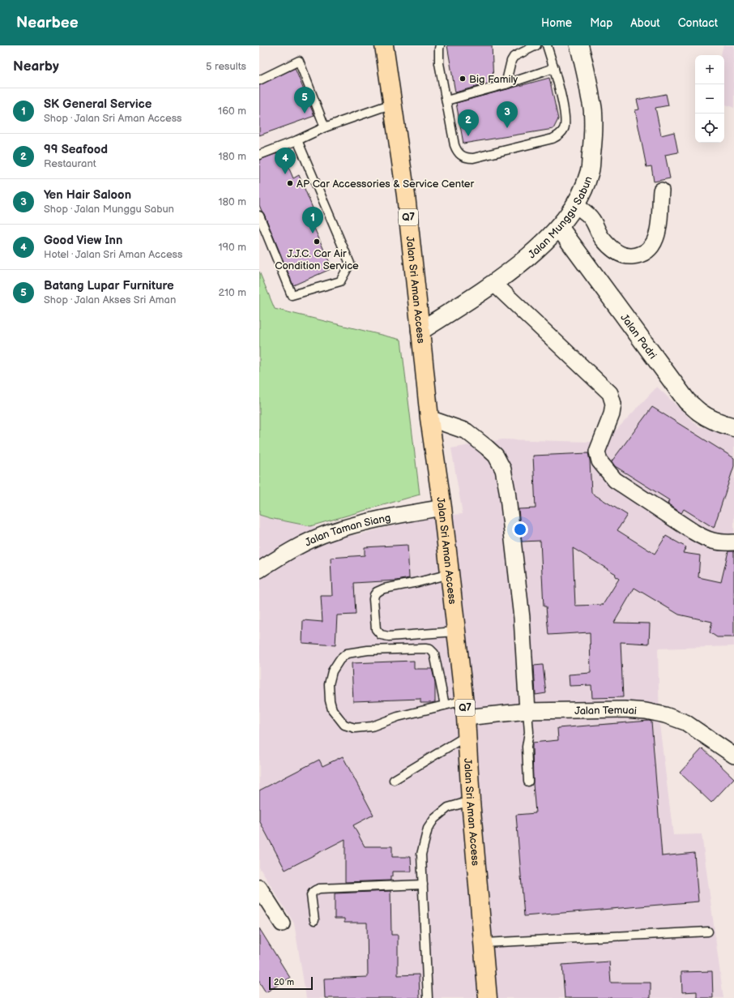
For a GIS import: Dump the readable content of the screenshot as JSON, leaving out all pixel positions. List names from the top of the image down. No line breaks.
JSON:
{"streets":{"main road":["Q7","Jalan Sri Aman Access"],"street":["Jalan Munggu Sabun","Jalan Padri","Jalan Taman Siang","Jalan Temuai"]},"crossings":[["Jalan Munggu Sabun","Jalan Sri Aman Access"],["Jalan Munggu Sabun","Jalan Padri"],["Q7","Jalan Sri Aman Access"],["Jalan Sri Aman Access","Jalan Taman Siang"],["Jalan Sri Aman Access","Jalan Temuai"]],"places":["Big Family","AP Car Accessories & Service Center","J.J.C. Car Air Condition Service"],"scale_bar":"20 m","page":{"header":"Nearbee","nav":["Home","Map","About","Contact"],"heading":["Nearby","5 results"],"map_buttons":["+","−"],"pins":["5","3","2","4","1"],"list":[{"mark":"1","name":"SK General Service","note":"Shop · Jalan Sri Aman Access","value":"160 m"},{"mark":"2","name":"99 Seafood","note":"Restaurant","value":"180 m"},{"mark":"3","name":"Yen Hair Saloon","note":"Shop · Jalan Munggu Sabun","value":"180 m"},{"mark":"4","name":"Good View Inn","note":"Hotel · Jalan Sri Aman Access","value":"190 m"},{"mark":"5","name":"Batang Lupar Furniture","note":"Shop · Jalan Akses Sri Aman","value":"210 m"}],"scale":"20 m"}}
